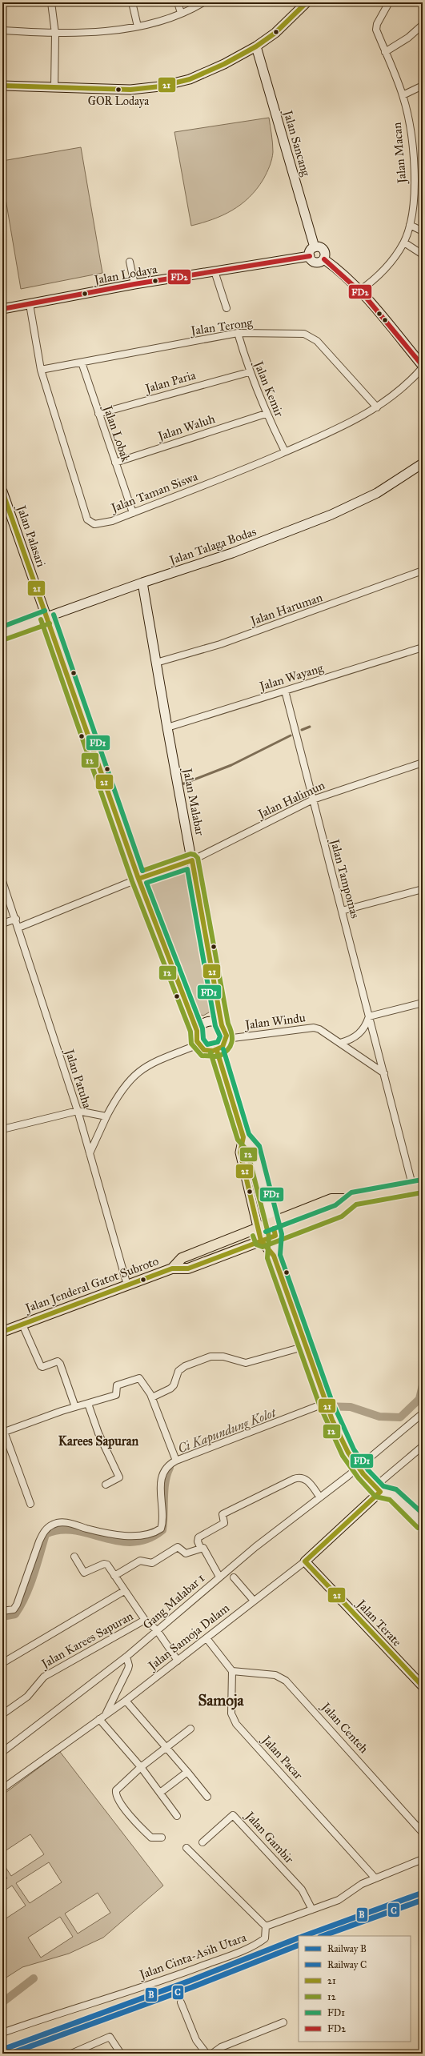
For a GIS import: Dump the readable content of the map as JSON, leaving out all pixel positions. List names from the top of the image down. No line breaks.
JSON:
{"streets":{"main road":["Jalan Jenderal Gatot Subroto"],"street":["Jalan Sancang","Jalan Macan","Jalan Lodaya","Jalan Terong","Jalan Paria","Jalan Kemir","Jalan Waluh","Jalan Lobak","Jalan Taman Siswa","Jalan Palasari","Jalan Talaga Bodas","Jalan Haruman","Jalan Wayang","Jalan Halimun","Jalan Malabar","Jalan Tampomas","Jalan Windu","Jalan Patuha","Gang Malabar 1","Jalan Terate","Jalan Samoja Dalam","Jalan Karees Sapuran","Jalan Centeh","Jalan Pacar","Jalan Gambir","Jalan Cinta-Asih Utara"]},"crossings":[["Jalan Sancang","Jalan Lodaya"],["Jalan Lodaya","Jalan Taman Siswa"],["Jalan Terong","Jalan Kemir"],["Jalan Terong","Jalan Lobak"],["Jalan Terong","Jalan Taman Siswa"],["Jalan Paria","Jalan Kemir"],["Jalan Paria","Jalan Lobak"],["Jalan Kemir","Jalan Waluh"],["Jalan Kemir","Jalan Taman Siswa"],["Jalan Waluh","Jalan Lobak"],["Jalan Lobak","Jalan Taman Siswa"],["Jalan Palasari","Jalan Talaga Bodas"],["Jalan Palasari","Jalan Halimun"],["Jalan Talaga Bodas","Jalan Malabar"],["Jalan Haruman","Jalan Malabar"],["Jalan Wayang","Jalan Malabar"],["Jalan Wayang","Jalan Tampomas"],["Jalan Halimun","Jalan Malabar"],["Jalan Halimun","Jalan Tampomas"],["Jalan Halimun","Jalan Patuha"],["Jalan Malabar","Jalan Windu"],["Jalan Tampomas","Jalan Jenderal Gatot Subroto"],["Jalan Patuha","Jalan Jenderal Gatot Subroto"],["Gang Malabar 1","Jalan Karees Sapuran"],["Jalan Terate","Jalan Samoja Dalam"],["Jalan Samoja Dalam","Jalan Karees Sapuran"],["Jalan Centeh","Jalan Pacar"]],"districts":["Karees Sapuran","Samoja"],"water":["Ci Kapundung Kolot"],"places":["GOR Lodaya"],"lines":["transit line 21","transit line FD2","transit line FD1","transit line 12","rail line B","rail line C"],"legend":["Railway B","Railway C","21","12","FD1","FD2"]}
